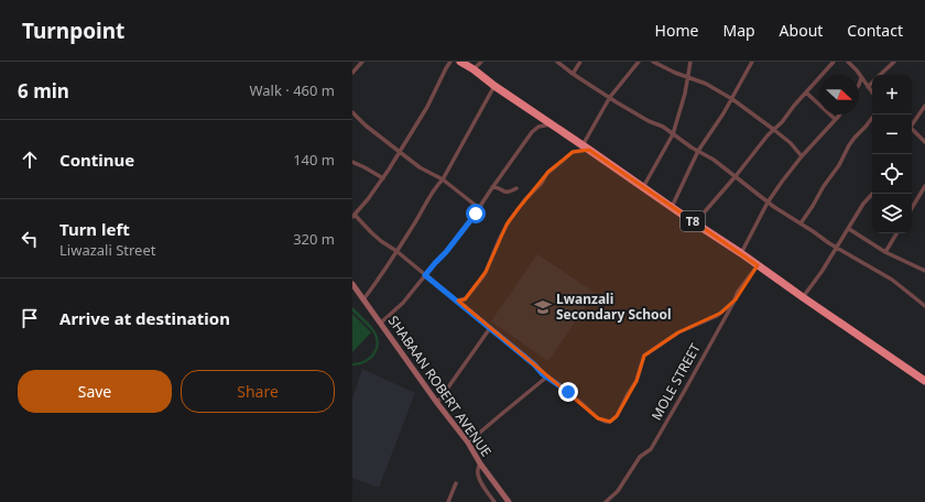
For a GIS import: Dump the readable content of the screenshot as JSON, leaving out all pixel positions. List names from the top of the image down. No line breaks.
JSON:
{"streets":{"highway":["T8"],"street":["MOLE STREET","SHABAAN ROBERT AVENUE"]},"crossings":[["T8","MOLE STREET"]],"places":{"school or university":["Lwanzali Secondary School"]},"north":"right","page":{"header":"Turnpoint","nav":["Home","Map","About","Contact"],"heading":["6 min","Walk · 460 m"],"map_buttons":["+","−"],"list":[["Continue","140 m"],["Turn left","Liwazali Street","320 m"],"Arrive at destination"],"buttons":["Save","Share"]}}
